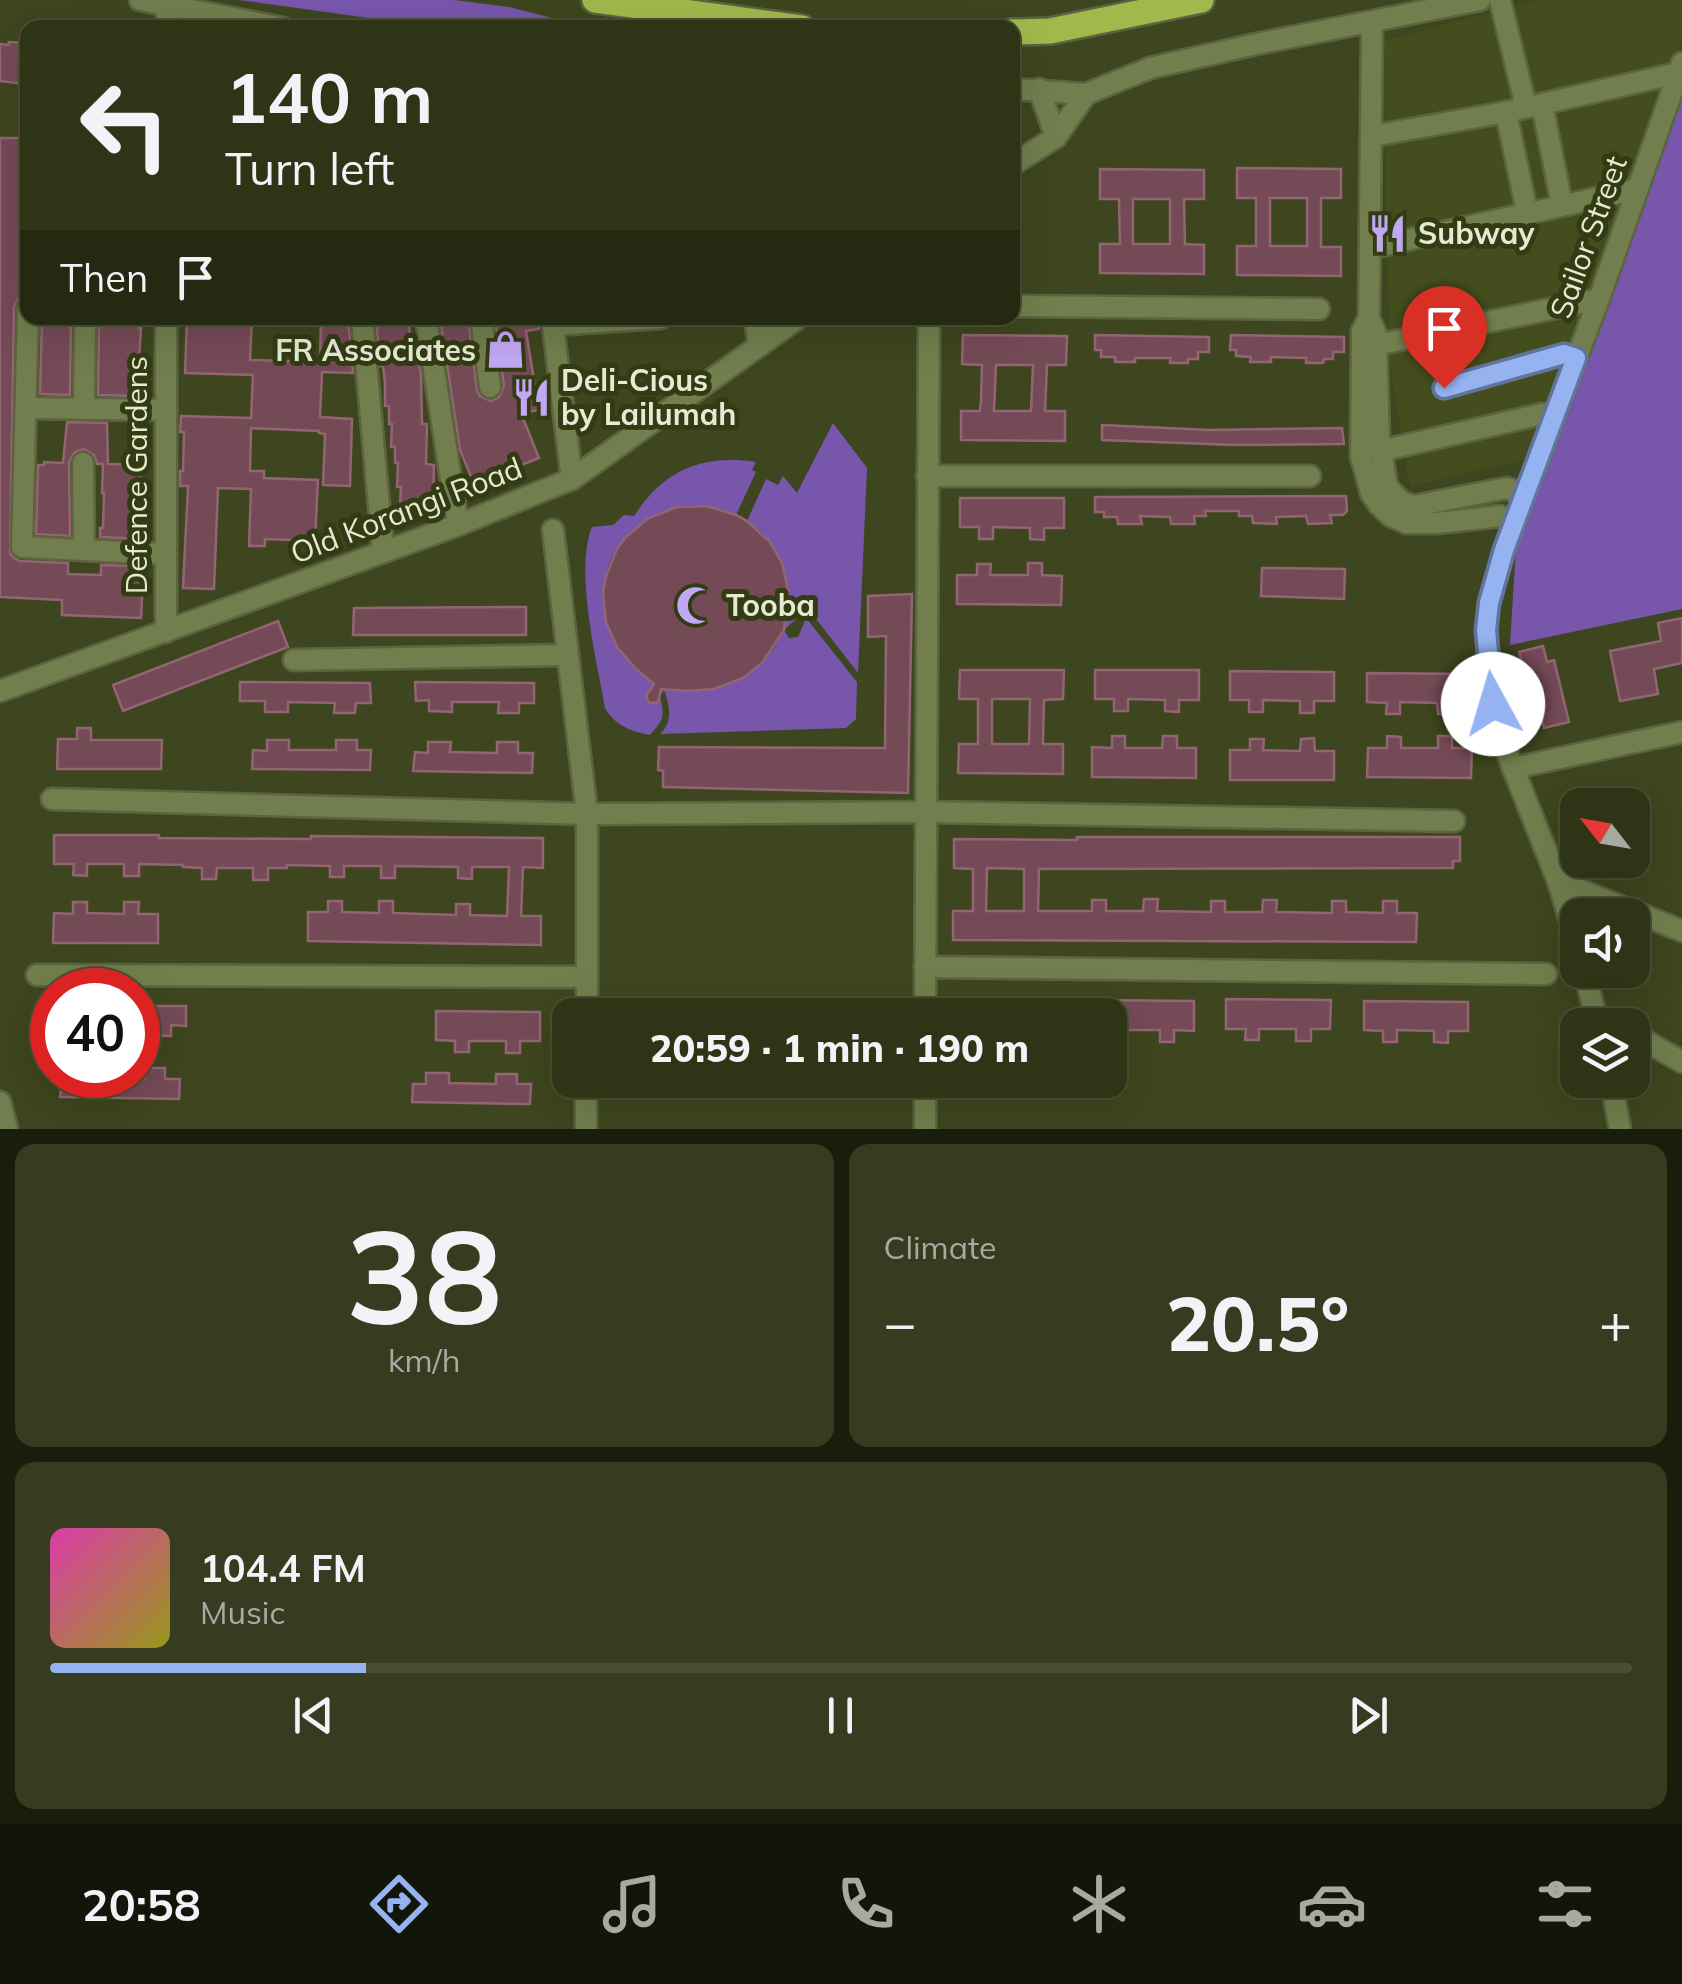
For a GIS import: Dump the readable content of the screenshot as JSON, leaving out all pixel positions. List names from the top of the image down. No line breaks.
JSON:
{"streets":{"street":["Sailor Street","Defence Gardens","Old Korangi Road"]},"crossings":[["Defence Gardens","Old Korangi Road"]],"places":{"restaurant":["Subway","Deli-Cious by Lailumah"],"shop":["FR Associates"],"mosque":["Tooba"]},"north":"top left","page":{"turn":["140 m","Turn left"],"then":"Then","limit":"40","trip":"20:59 · 1 min · 190 m","tile":[["38","km/h"],"Climate"],"heat":["−","20.5°","+"],"song":["104.4 FM","Music"],"tabs":"20:58"}}
